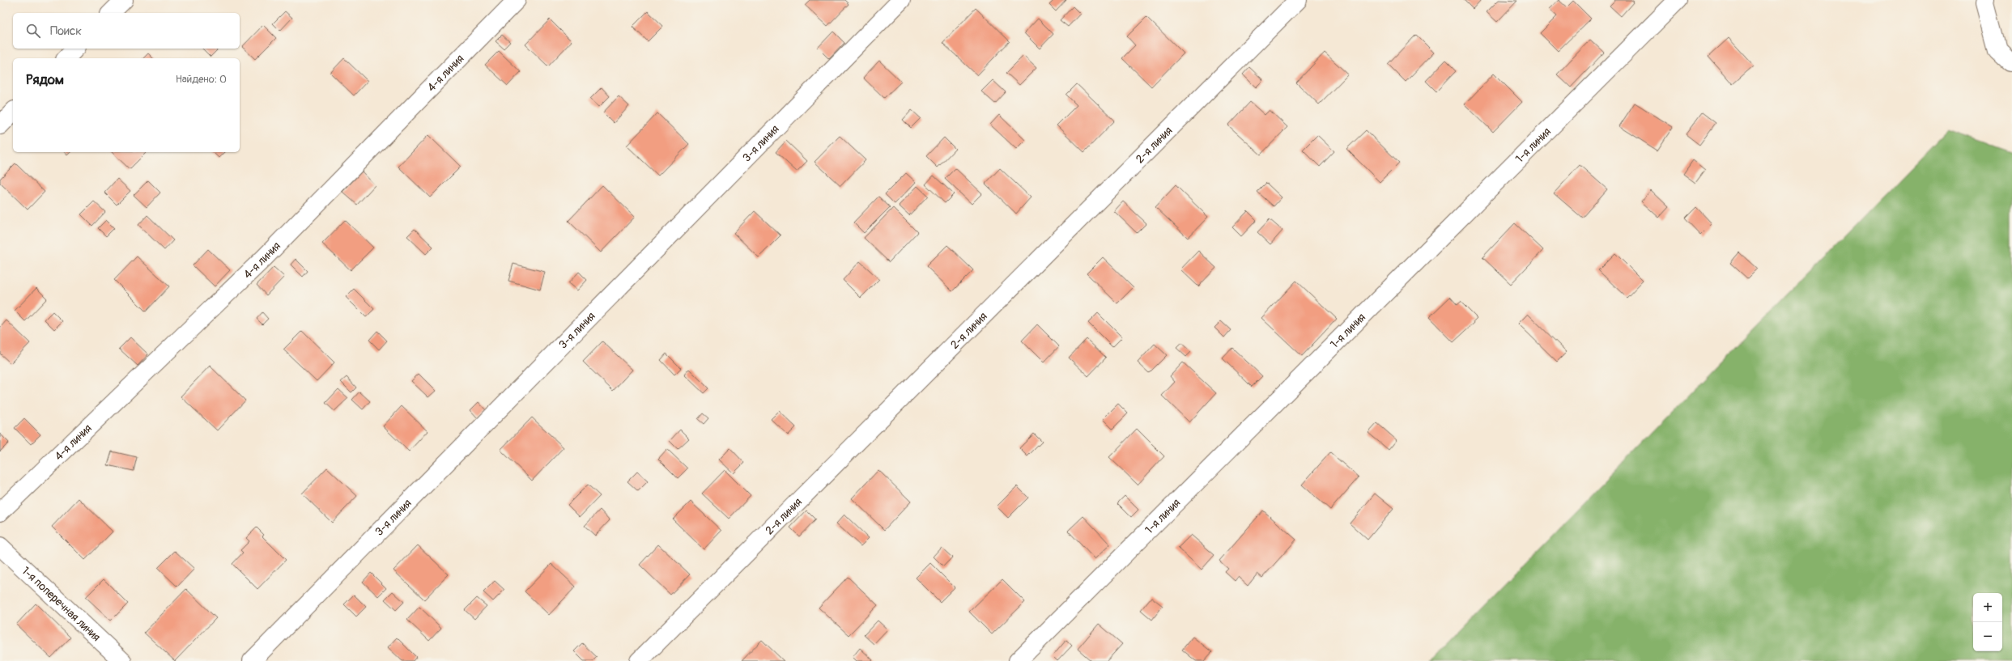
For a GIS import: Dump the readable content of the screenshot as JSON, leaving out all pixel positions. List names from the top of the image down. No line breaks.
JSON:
{"streets":{"street":["4-я линия","3-я линия","2-я линия","1-я линия","1-я поперечная линия"]},"page":{"search":"Поиск","heading":["Рядом","Найдено: 0"],"map_buttons":["+","−"]}}
